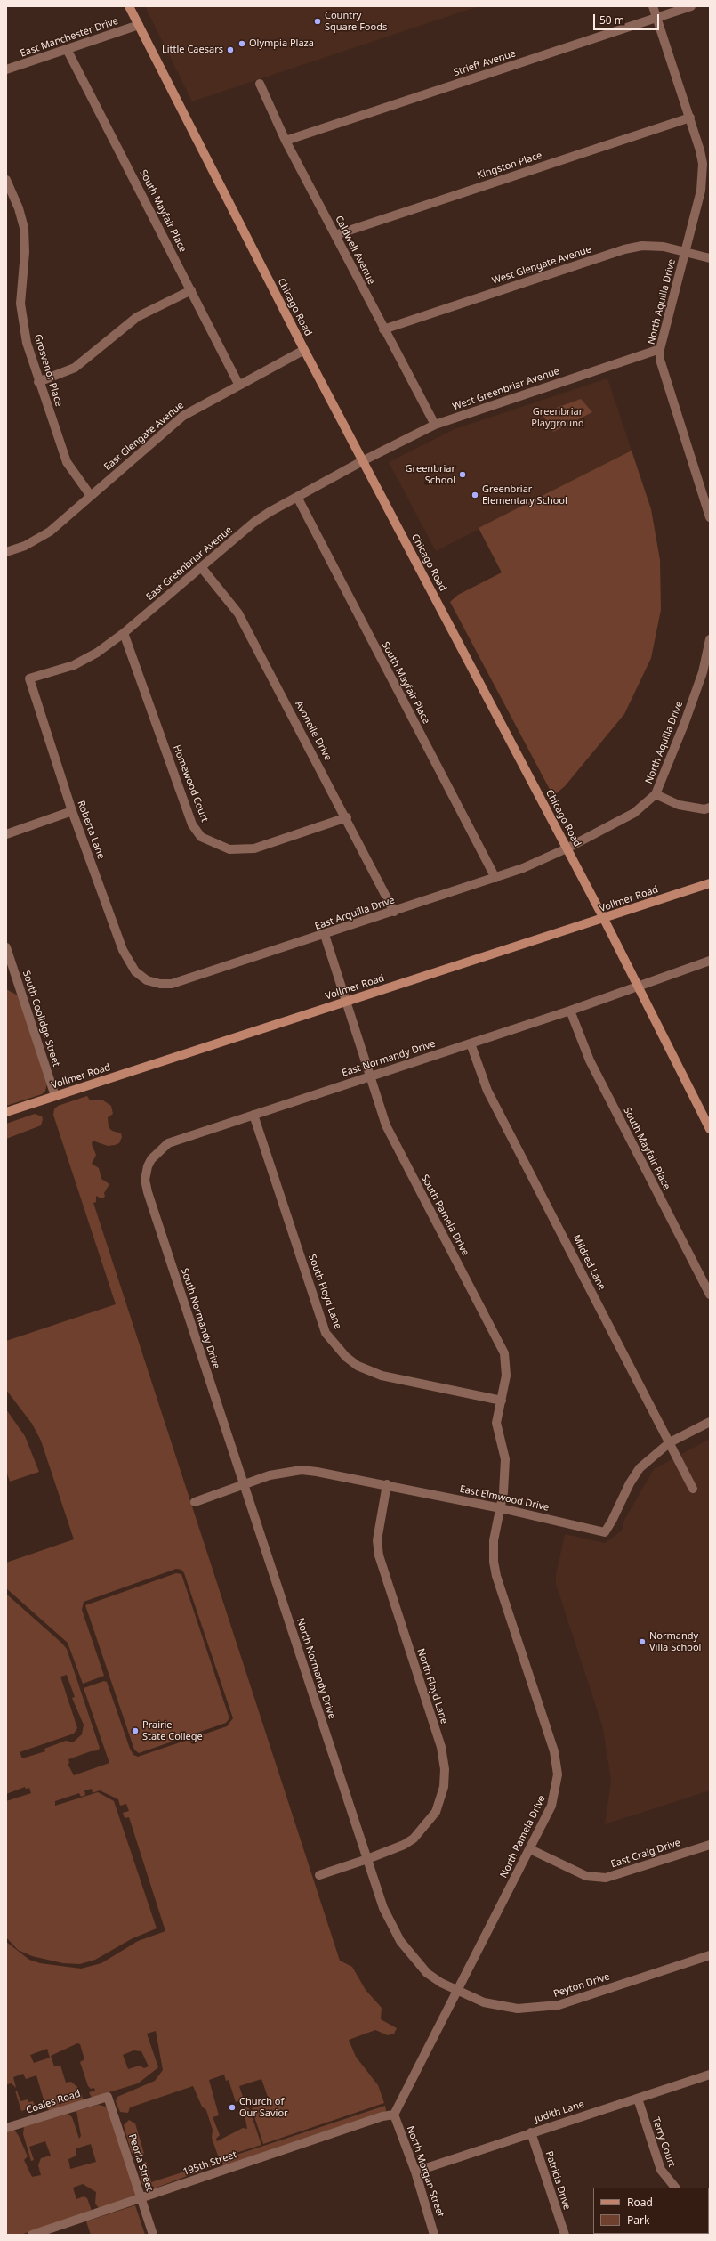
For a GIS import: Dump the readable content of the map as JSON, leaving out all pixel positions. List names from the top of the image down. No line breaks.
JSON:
{"streets":{"street":["East Manchester Drive","Strieff Avenue","Kingston Place","South Mayfair Place","Caldwell Avenue","West Glengate Avenue","North Aquilla Drive","Chicago Road","Grosvenor Place","West Greenbriar Avenue","East Glengate Avenue","East Greenbriar Avenue","Avonelle Drive","Homewood Court","Roberta Lane","Vollmer Road","East Arquilla Drive","South Coolidge Street","East Normandy Drive","South Pamela Drive","Mildred Lane","South Floyd Lane","South Normandy Drive","East Elmwood Drive","North Normandy Drive","North Floyd Lane","North Pamela Drive","East Craig Drive","Peyton Drive","Coales Road","Judith Lane","Terry Court","Peoria Street","195th Street","North Morgan Street","Patricia Drive"]},"crossings":[["East Manchester Drive","South Mayfair Place"],["East Manchester Drive","Chicago Road"],["Strieff Avenue","Caldwell Avenue"],["Strieff Avenue","North Aquilla Drive"],["Kingston Place","Caldwell Avenue"],["Kingston Place","North Aquilla Drive"],["South Mayfair Place","East Glengate Avenue"],["South Mayfair Place","East Greenbriar Avenue"],["South Mayfair Place","East Arquilla Drive"],["South Mayfair Place","East Normandy Drive"],["Caldwell Avenue","West Glengate Avenue"],["Caldwell Avenue","West Greenbriar Avenue"],["West Glengate Avenue","North Aquilla Drive"],["North Aquilla Drive","Chicago Road"],["North Aquilla Drive","West Greenbriar Avenue"],["North Aquilla Drive","East Arquilla Drive"],["Chicago Road","West Greenbriar Avenue"],["Chicago Road","East Glengate Avenue"],["Chicago Road","East Greenbriar Avenue"],["Chicago Road","Vollmer Road"],["Chicago Road","East Arquilla Drive"],["Chicago Road","East Normandy Drive"],["Grosvenor Place","East Glengate Avenue"],["West Greenbriar Avenue","East Greenbriar Avenue"],["East Greenbriar Avenue","Avonelle Drive"],["East Greenbriar Avenue","Homewood Court"],["East Greenbriar Avenue","Roberta Lane"],["Avonelle Drive","Homewood Court"],["Avonelle Drive","East Arquilla Drive"],["Roberta Lane","East Arquilla Drive"],["Vollmer Road","South Coolidge Street"],["Vollmer Road","South Pamela Drive"],["East Arquilla Drive","South Pamela Drive"],["East Normandy Drive","South Pamela Drive"],["East Normandy Drive","Mildred Lane"],["East Normandy Drive","South Floyd Lane"],["East Normandy Drive","South Normandy Drive"],["South Pamela Drive","South Floyd Lane"],["South Pamela Drive","East Elmwood Drive"],["South Pamela Drive","North Pamela Drive"],["Mildred Lane","East Elmwood Drive"],["South Normandy Drive","East Elmwood Drive"],["South Normandy Drive","North Normandy Drive"],["East Elmwood Drive","North Normandy Drive"],["East Elmwood Drive","North Floyd Lane"],["East Elmwood Drive","North Pamela Drive"],["North Normandy Drive","North Floyd Lane"],["North Normandy Drive","North Pamela Drive"],["North Normandy Drive","Peyton Drive"],["North Pamela Drive","East Craig Drive"],["North Pamela Drive","Peyton Drive"],["North Pamela Drive","195th Street"],["North Pamela Drive","North Morgan Street"],["Coales Road","Peoria Street"],["Judith Lane","Terry Court"],["Judith Lane","North Morgan Street"],["Judith Lane","Patricia Drive"],["Peoria Street","195th Street"],["195th Street","North Morgan Street"]],"parks":["Greenbriar Playground"],"places":["Country Square Foods","Olympia Plaza","Little Caesars","Greenbriar School","Greenbriar Elementary School","Normandy Villa School","Prairie State College","Church of Our Savior"],"legend":["Road","Park"],"scale_bar":"50 m"}
